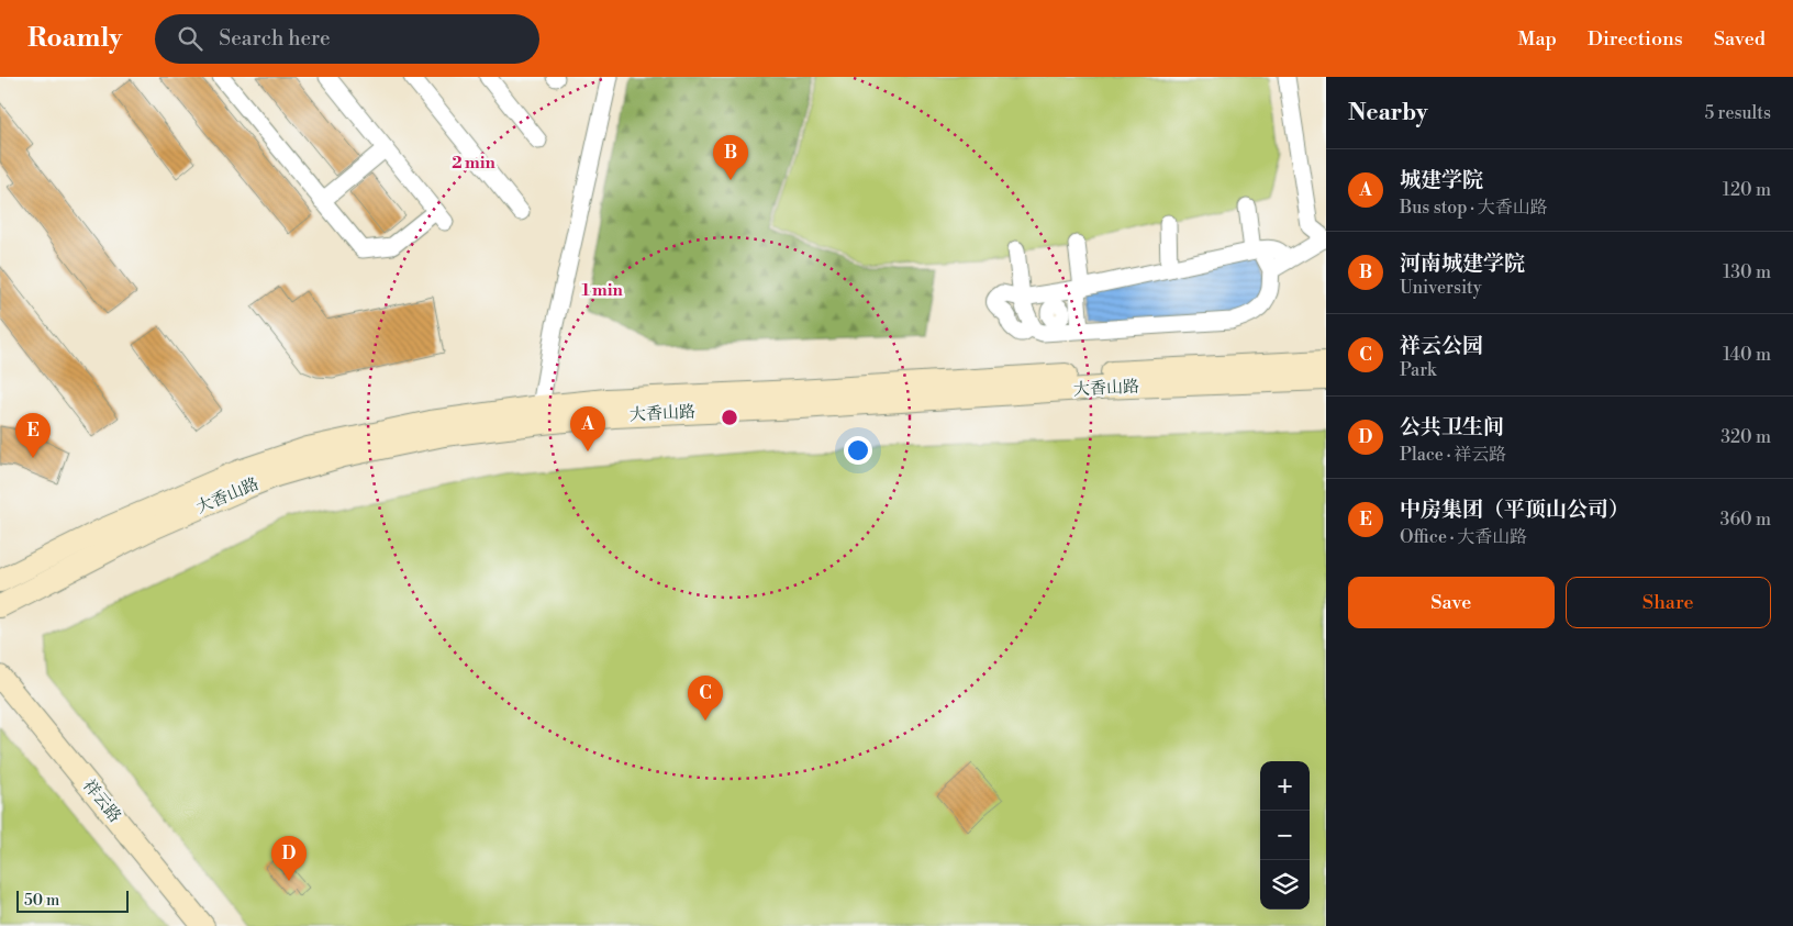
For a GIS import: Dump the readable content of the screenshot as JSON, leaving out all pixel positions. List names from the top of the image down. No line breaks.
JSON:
{"streets":{"main road":["大香山路","祥云路"]},"scale_bar":"50 m","page":{"header":"Roamly","search":"Search here","nav":["Map","Directions","Saved"],"heading":["Nearby","5 results"],"pins":["B","A","E","C","D"],"list":[{"mark":"A","name":"城建学院","note":"Bus stop · 大香山路","value":"120 m"},{"mark":"B","name":"河南城建学院","note":"University","value":"130 m"},{"mark":"C","name":"祥云公园","note":"Park","value":"140 m"},{"mark":"D","name":"公共卫生间","note":"Place · 祥云路","value":"320 m"},{"mark":"E","name":"中房集团（平顶山公司）","note":"Office · 大香山路","value":"360 m"}],"buttons":["Save","Share"],"map_buttons":["+","−"],"scale":"50 m"},"rings":["2 min","1 min"]}
